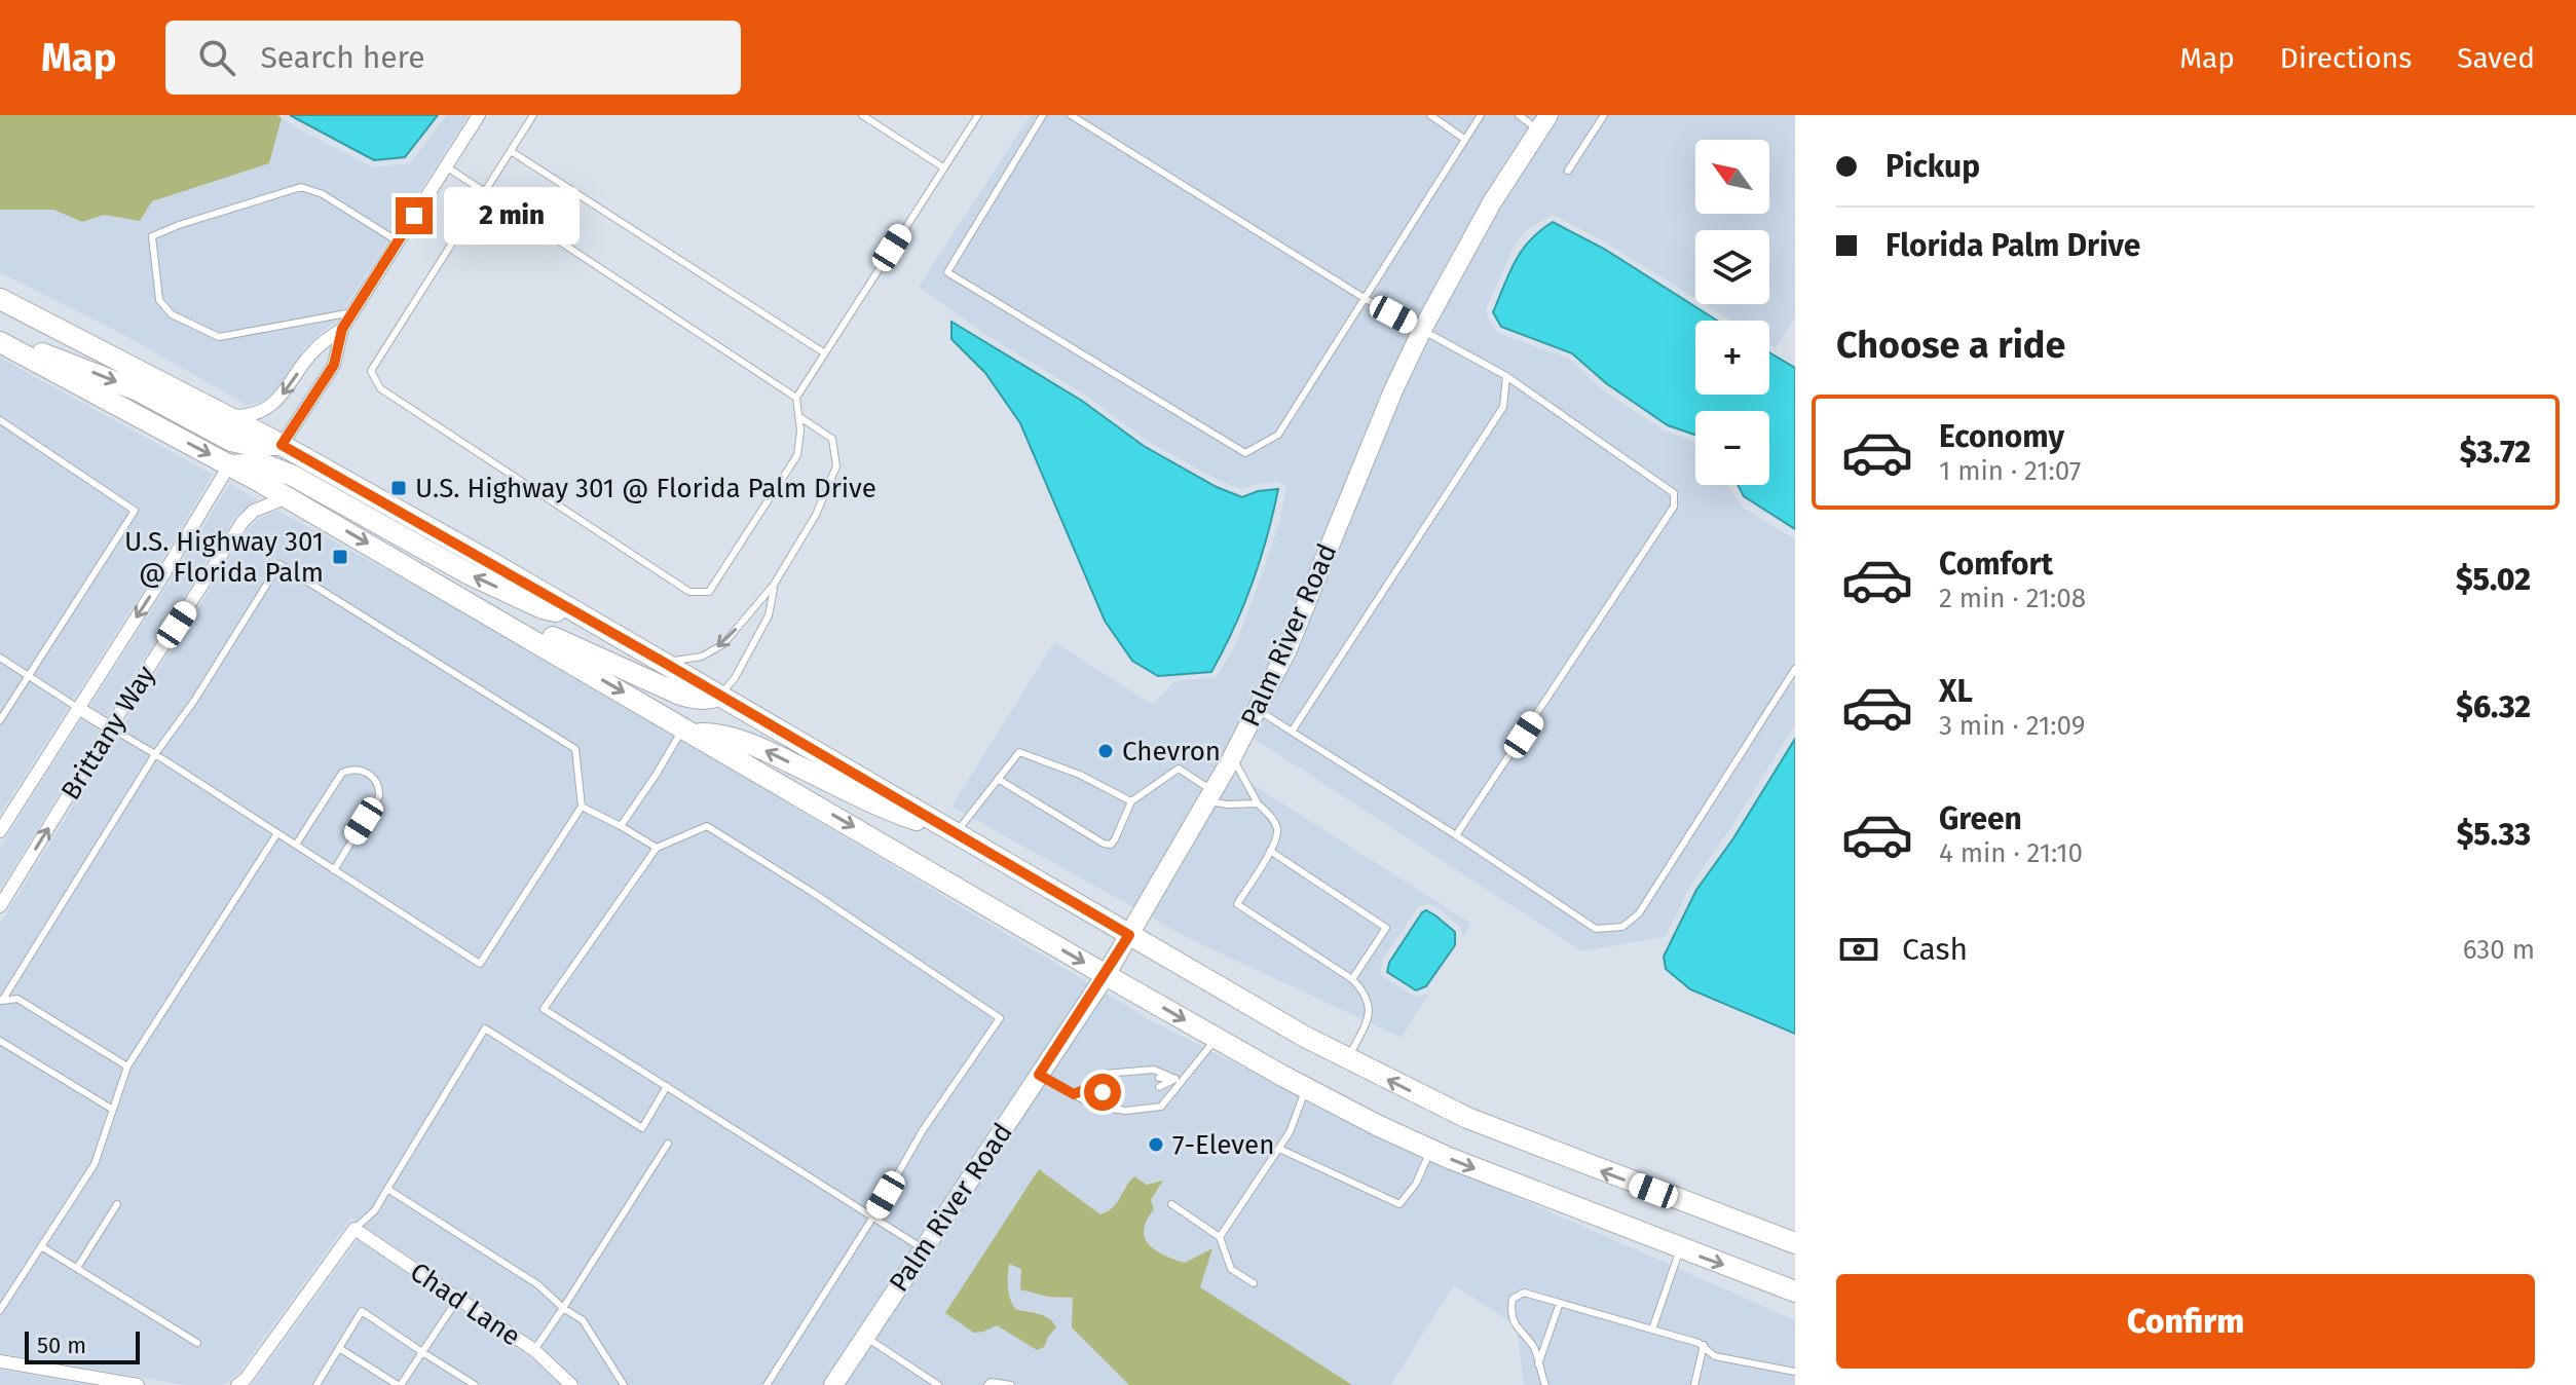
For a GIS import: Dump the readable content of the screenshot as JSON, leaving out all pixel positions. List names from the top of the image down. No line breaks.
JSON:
{"streets":{"street":["Palm River Road","Brittany Way","Chad Lane"]},"places":{"transit":["U.S. Highway 301 @ Florida Palm Drive","U.S. Highway 301 @ Florida Palm"],"other":["Chevron","7-Eleven"]},"scale_bar":"50 m","north":"top left","page":{"header":"Map","search":"Search here","nav":["Map","Directions","Saved"],"banner":["Pickup","Florida Palm Drive"],"map_buttons":["+","−"],"bubble":"2 min","heading":"Choose a ride","list":[{"name":"Economy","note":"1 min · 21:07","value":"$3.72"},{"name":"Comfort","note":"2 min · 21:08","value":"$5.02"},{"name":"XL","note":"3 min · 21:09","value":"$6.32"},{"name":"Green","note":"4 min · 21:10","value":"$5.33"}],"pay":["Cash","630 m"],"buttons":"Confirm","scale":"50 m"}}
